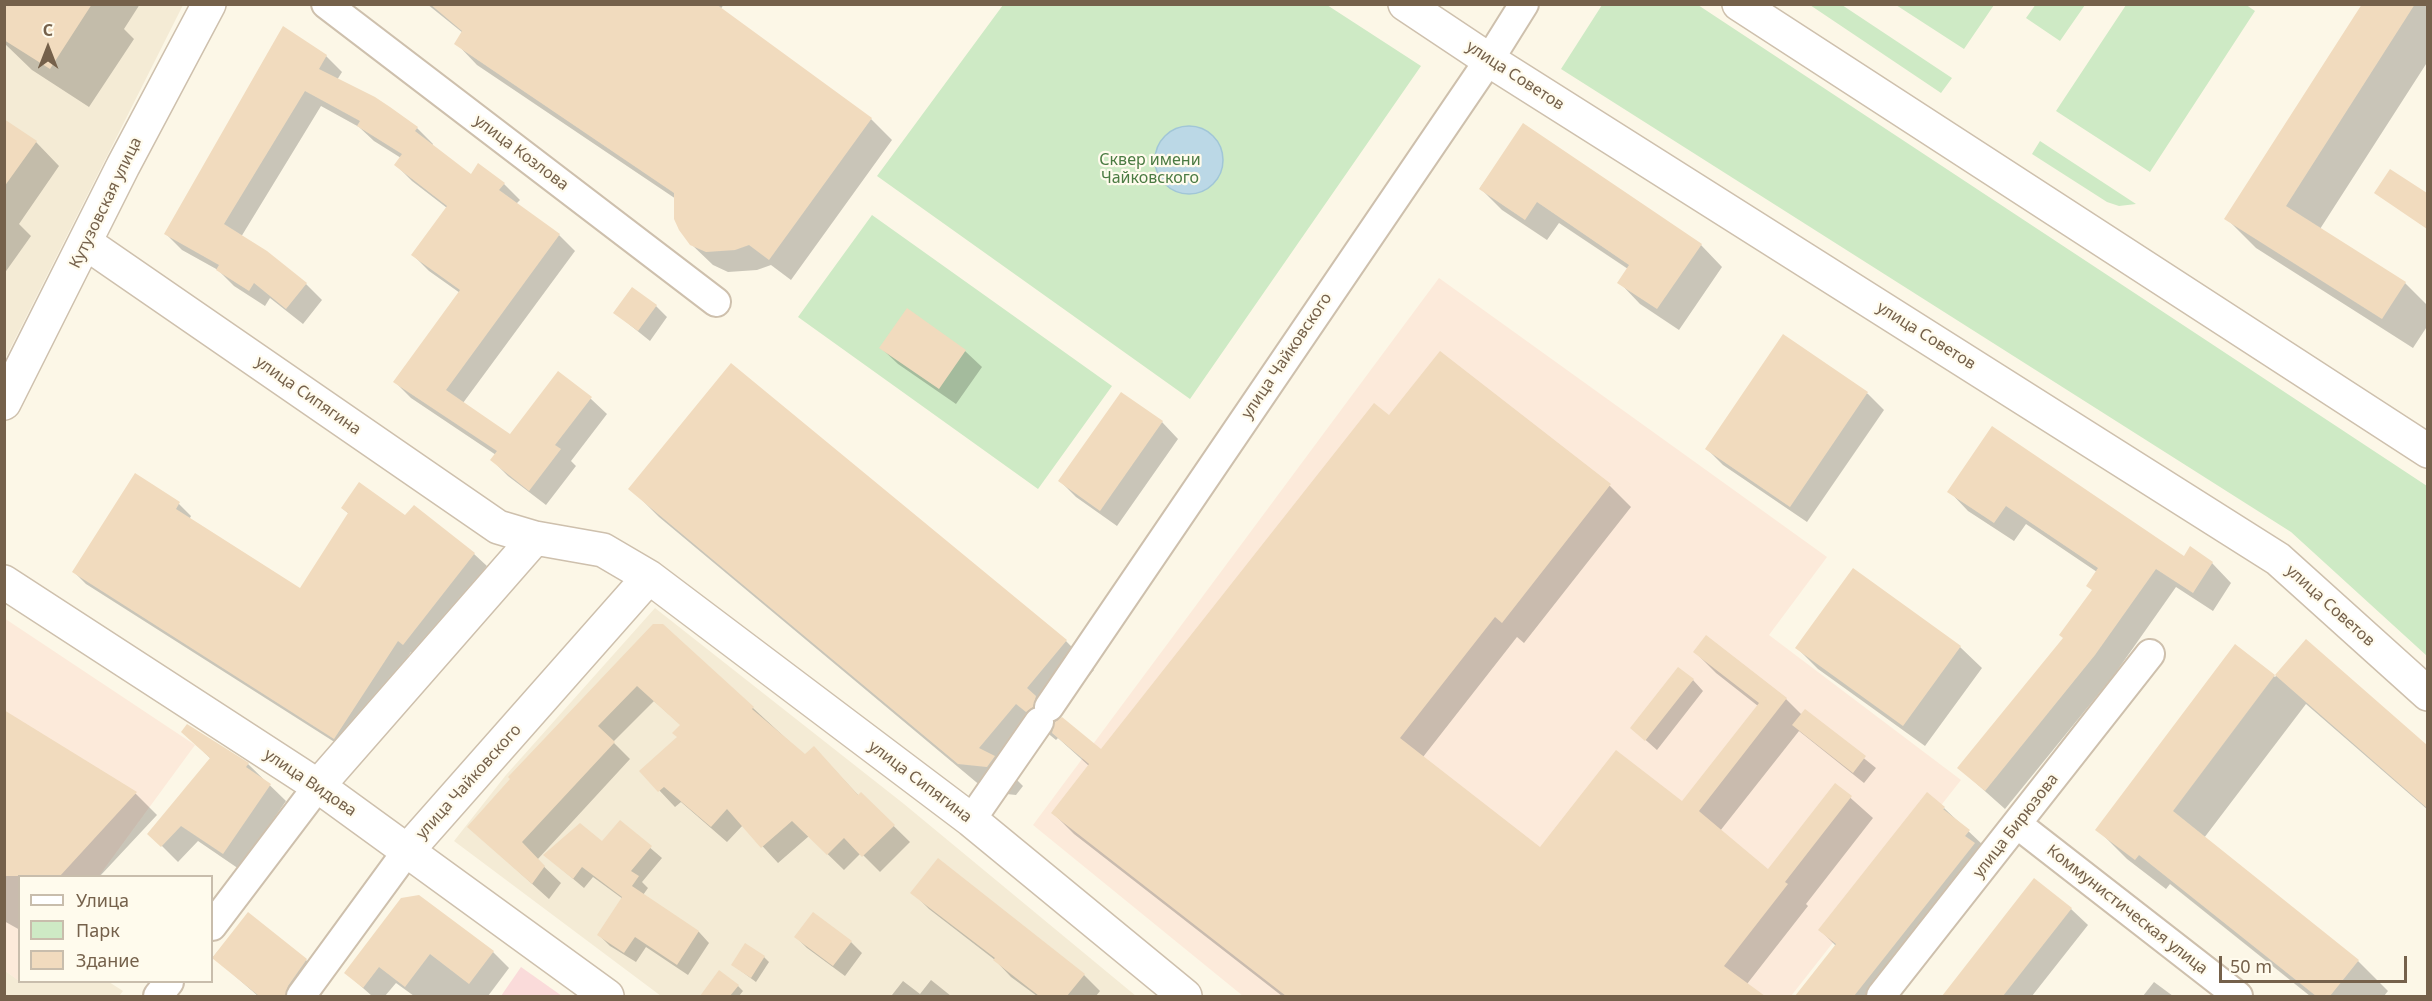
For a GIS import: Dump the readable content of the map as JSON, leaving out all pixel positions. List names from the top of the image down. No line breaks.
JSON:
{"streets":{"street":["улица Советов","улица Козлова","Кутузовская улица","улица Чайковского","улица Сипягина","улица Видова","улица Бирюзова","Коммунистическая улица"]},"crossings":[["улица Советов","улица Чайковского"],["Кутузовская улица","улица Сипягина"],["улица Чайковского","улица Сипягина"],["улица Чайковского","улица Видова"],["улица Бирюзова","Коммунистическая улица"]],"parks":["Сквер имени Чайковского"],"legend":["Улица","Парк","Здание"],"scale_bar":"50 m","north":"top"}
